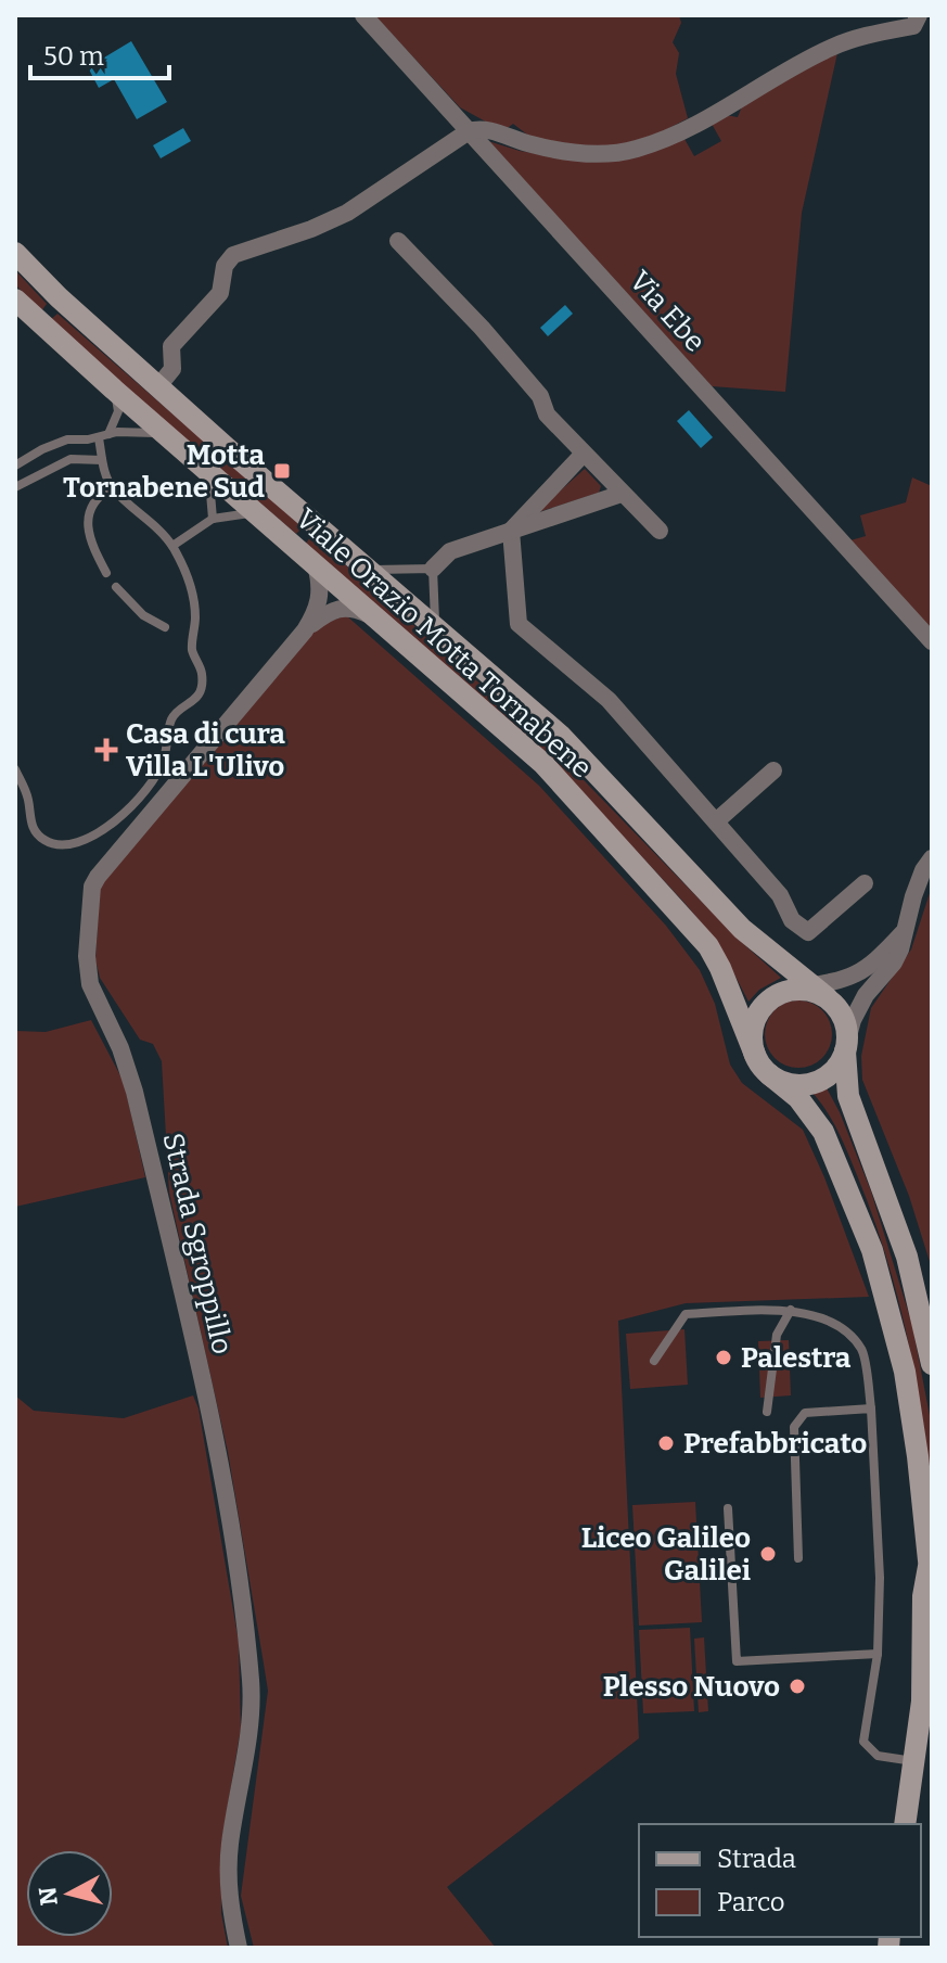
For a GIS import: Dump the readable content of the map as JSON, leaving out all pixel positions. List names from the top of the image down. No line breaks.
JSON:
{"streets":{"main road":["Viale Orazio Motta Tornabene"],"street":["Via Ebe","Strada Sgroppillo"]},"places":{"transit":["Motta Tornabene Sud"],"health":["Casa di cura Villa L'Ulivo"],"other":["Palestra","Prefabbricato","Liceo Galileo Galilei","Plesso Nuovo"]},"legend":["Strada","Parco"],"scale_bar":"50 m","north":"left"}
